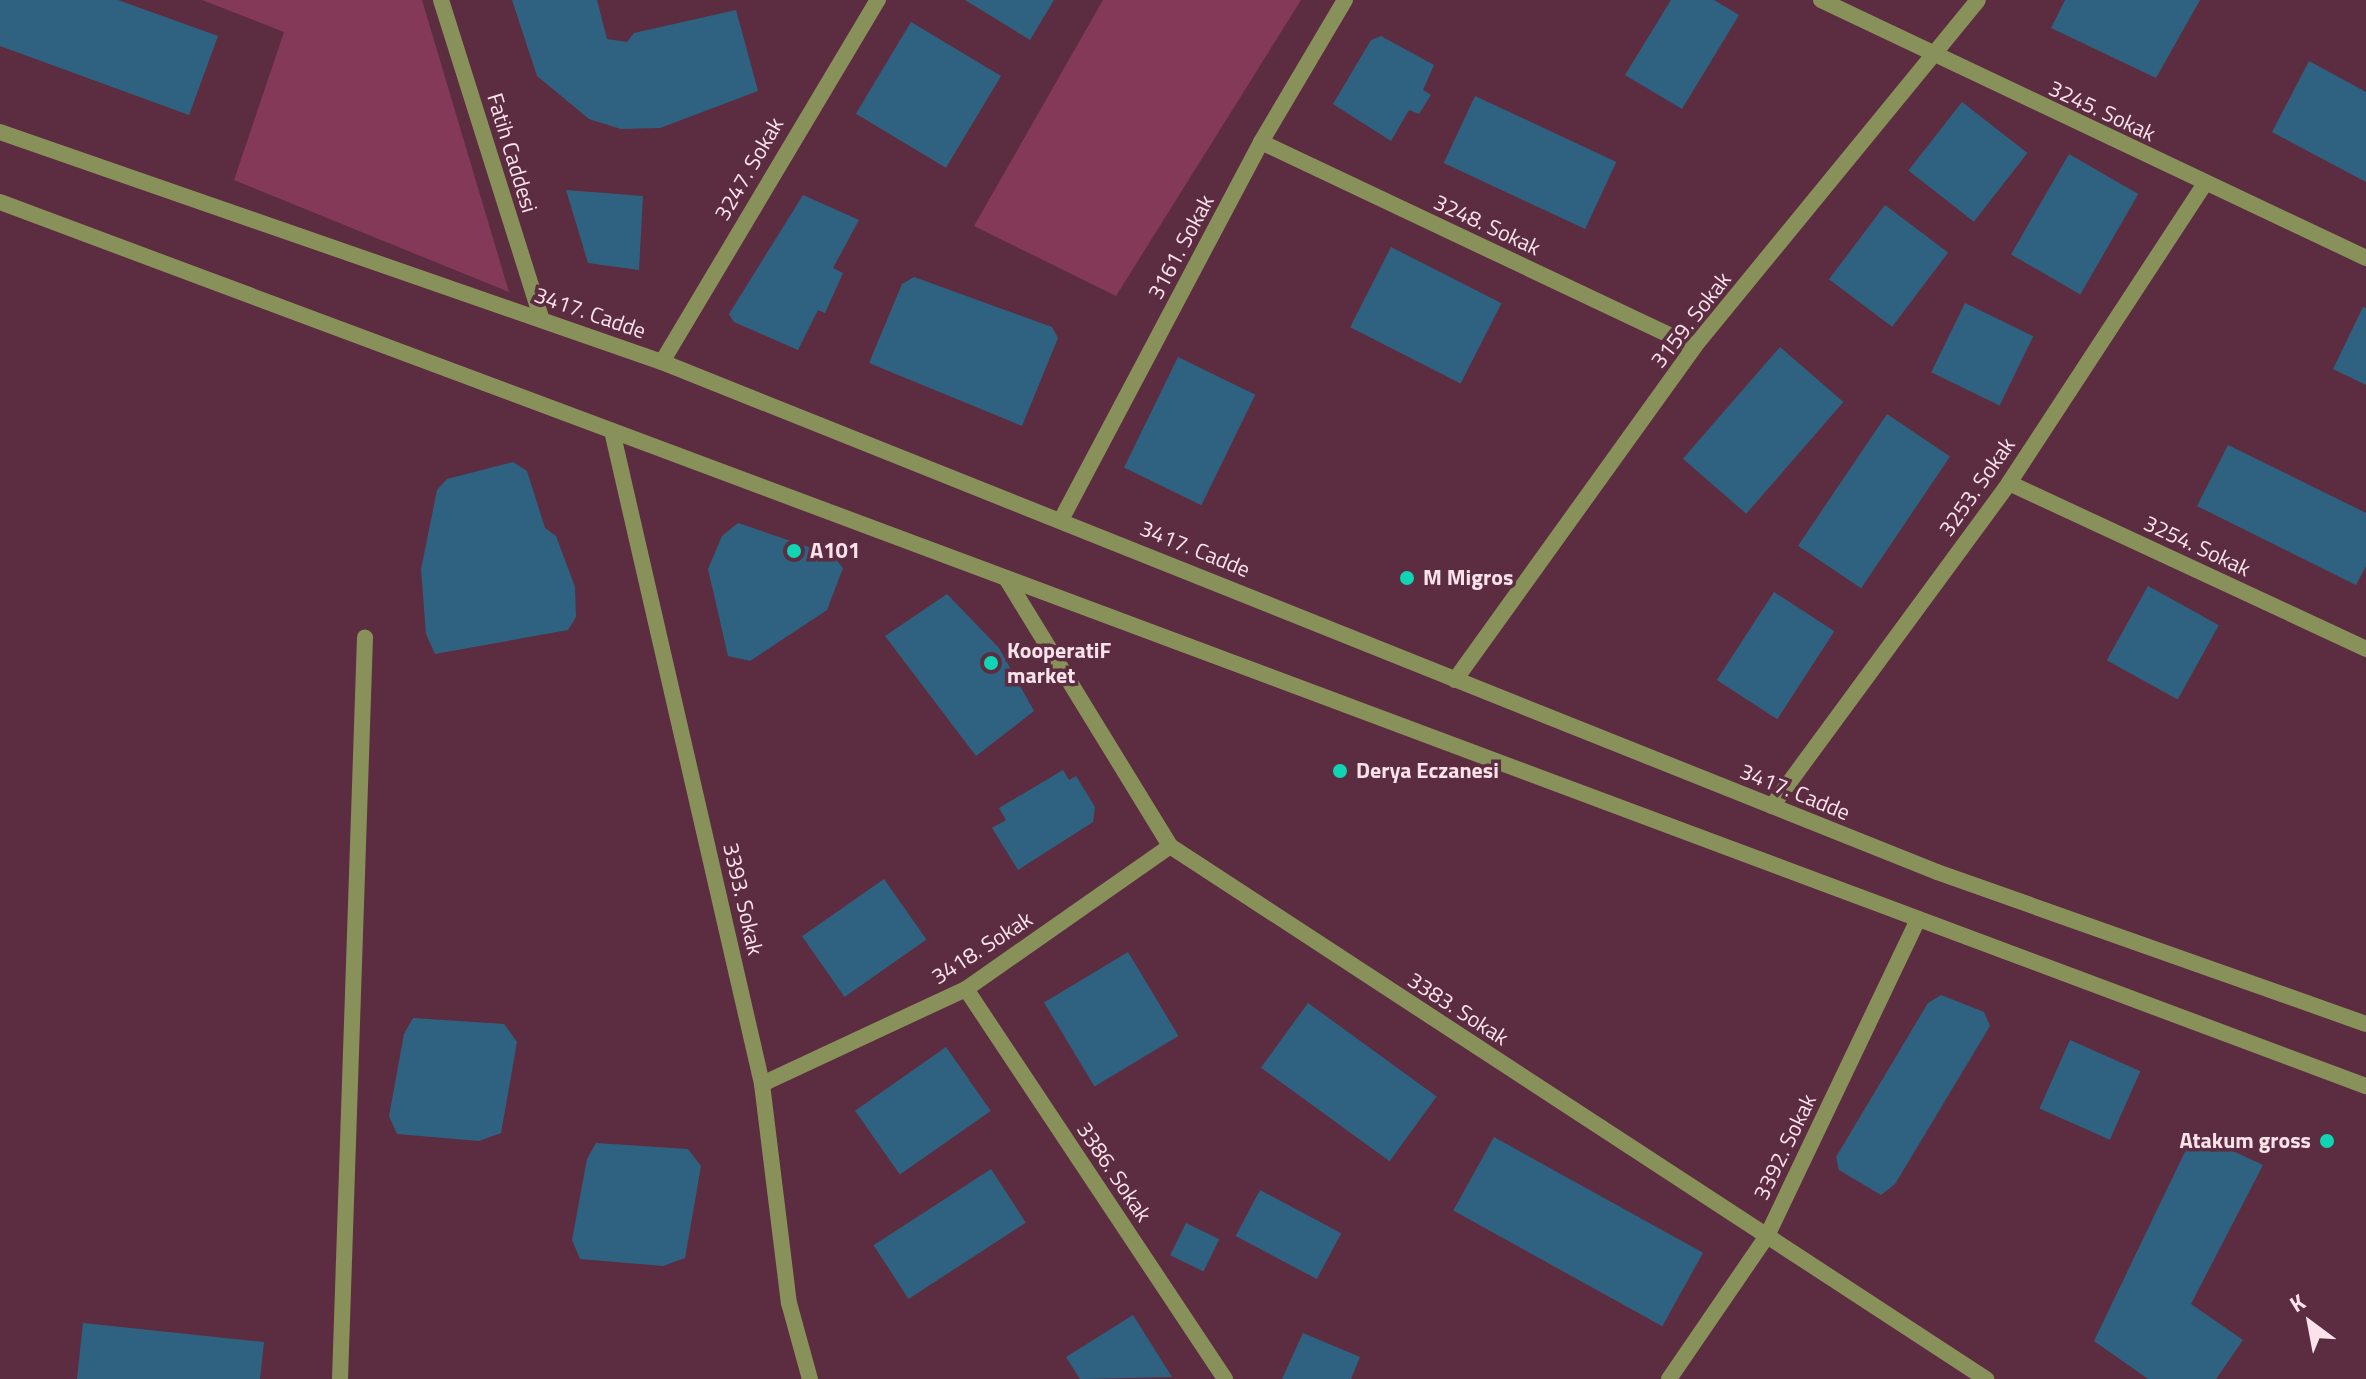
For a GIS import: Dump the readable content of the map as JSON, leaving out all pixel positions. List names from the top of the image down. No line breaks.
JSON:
{"streets":{"street":["3245. Sokak","Fatih Caddesi","3247. Sokak","3248. Sokak","3161. Sokak","3417. Cadde","3159. Sokak","3253. Sokak","3254. Sokak","3393. Sokak","3418. Sokak","3383. Sokak","3392. Sokak","3386. Sokak"]},"crossings":[["3245. Sokak","3159. Sokak"],["3245. Sokak","3253. Sokak"],["Fatih Caddesi","3417. Cadde"],["3247. Sokak","3417. Cadde"],["3248. Sokak","3161. Sokak"],["3248. Sokak","3159. Sokak"],["3161. Sokak","3417. Cadde"],["3417. Cadde","3159. Sokak"],["3417. Cadde","3253. Sokak"],["3253. Sokak","3254. Sokak"],["3393. Sokak","3418. Sokak"],["3418. Sokak","3383. Sokak"],["3418. Sokak","3386. Sokak"],["3383. Sokak","3392. Sokak"]],"places":["A101","M Migros","KooperatiF market","Derya Eczanesi","Atakum gross"],"north":"top left"}
